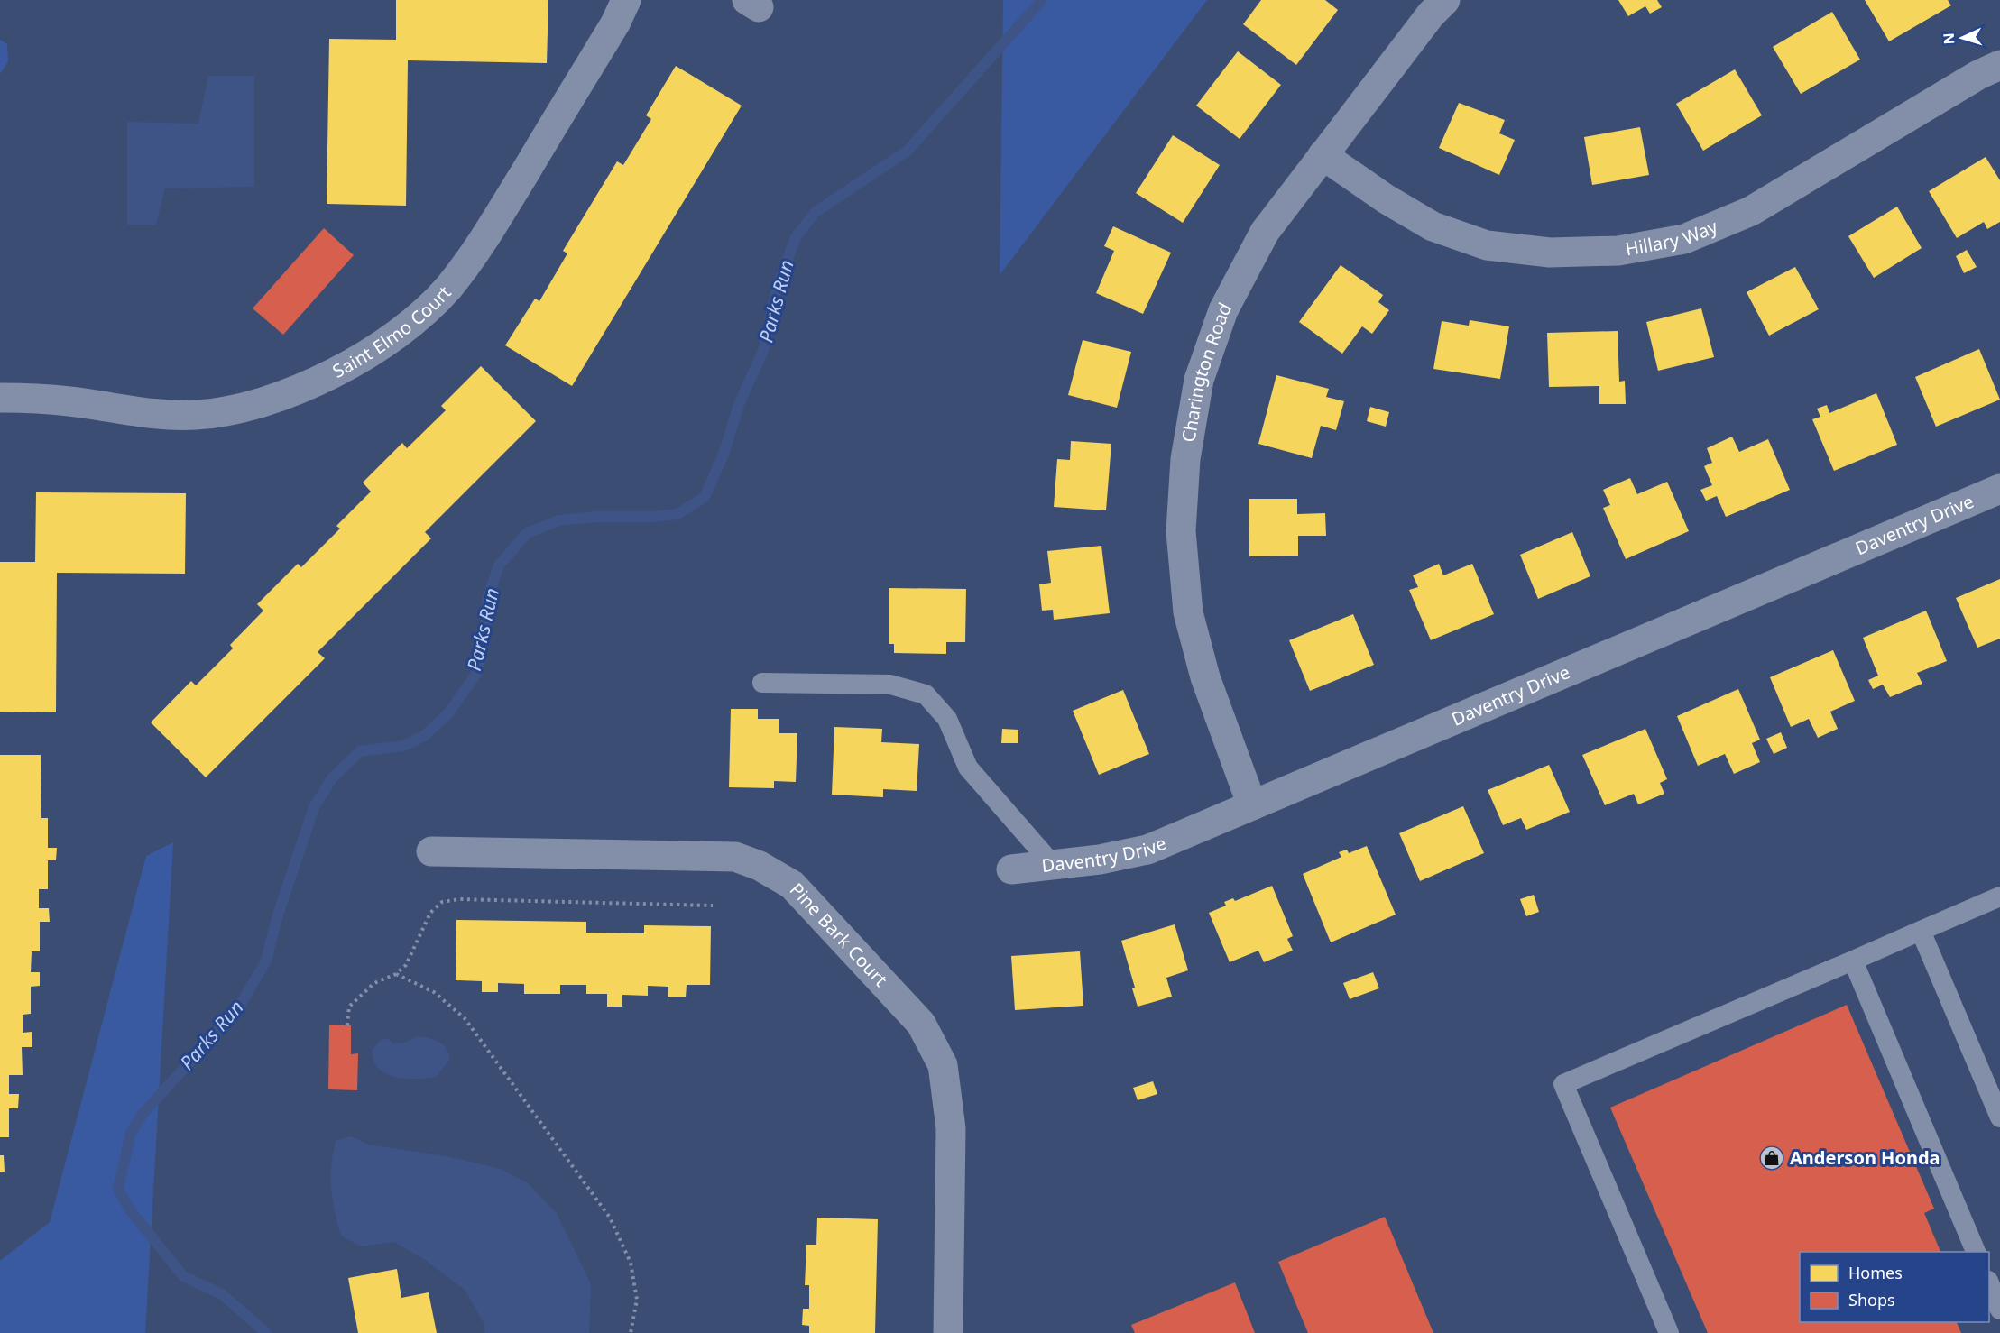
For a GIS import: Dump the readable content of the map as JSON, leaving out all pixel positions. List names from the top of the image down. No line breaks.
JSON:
{"streets":{"street":["Hillary Way","Saint Elmo Court","Charington Road","Daventry Drive","Pine Bark Court"]},"crossings":[["Hillary Way","Charington Road"],["Charington Road","Daventry Drive"]],"water":["Parks Run"],"places":{"shop":["Anderson Honda"]},"legend":["Homes","Shops"],"north":"left"}
